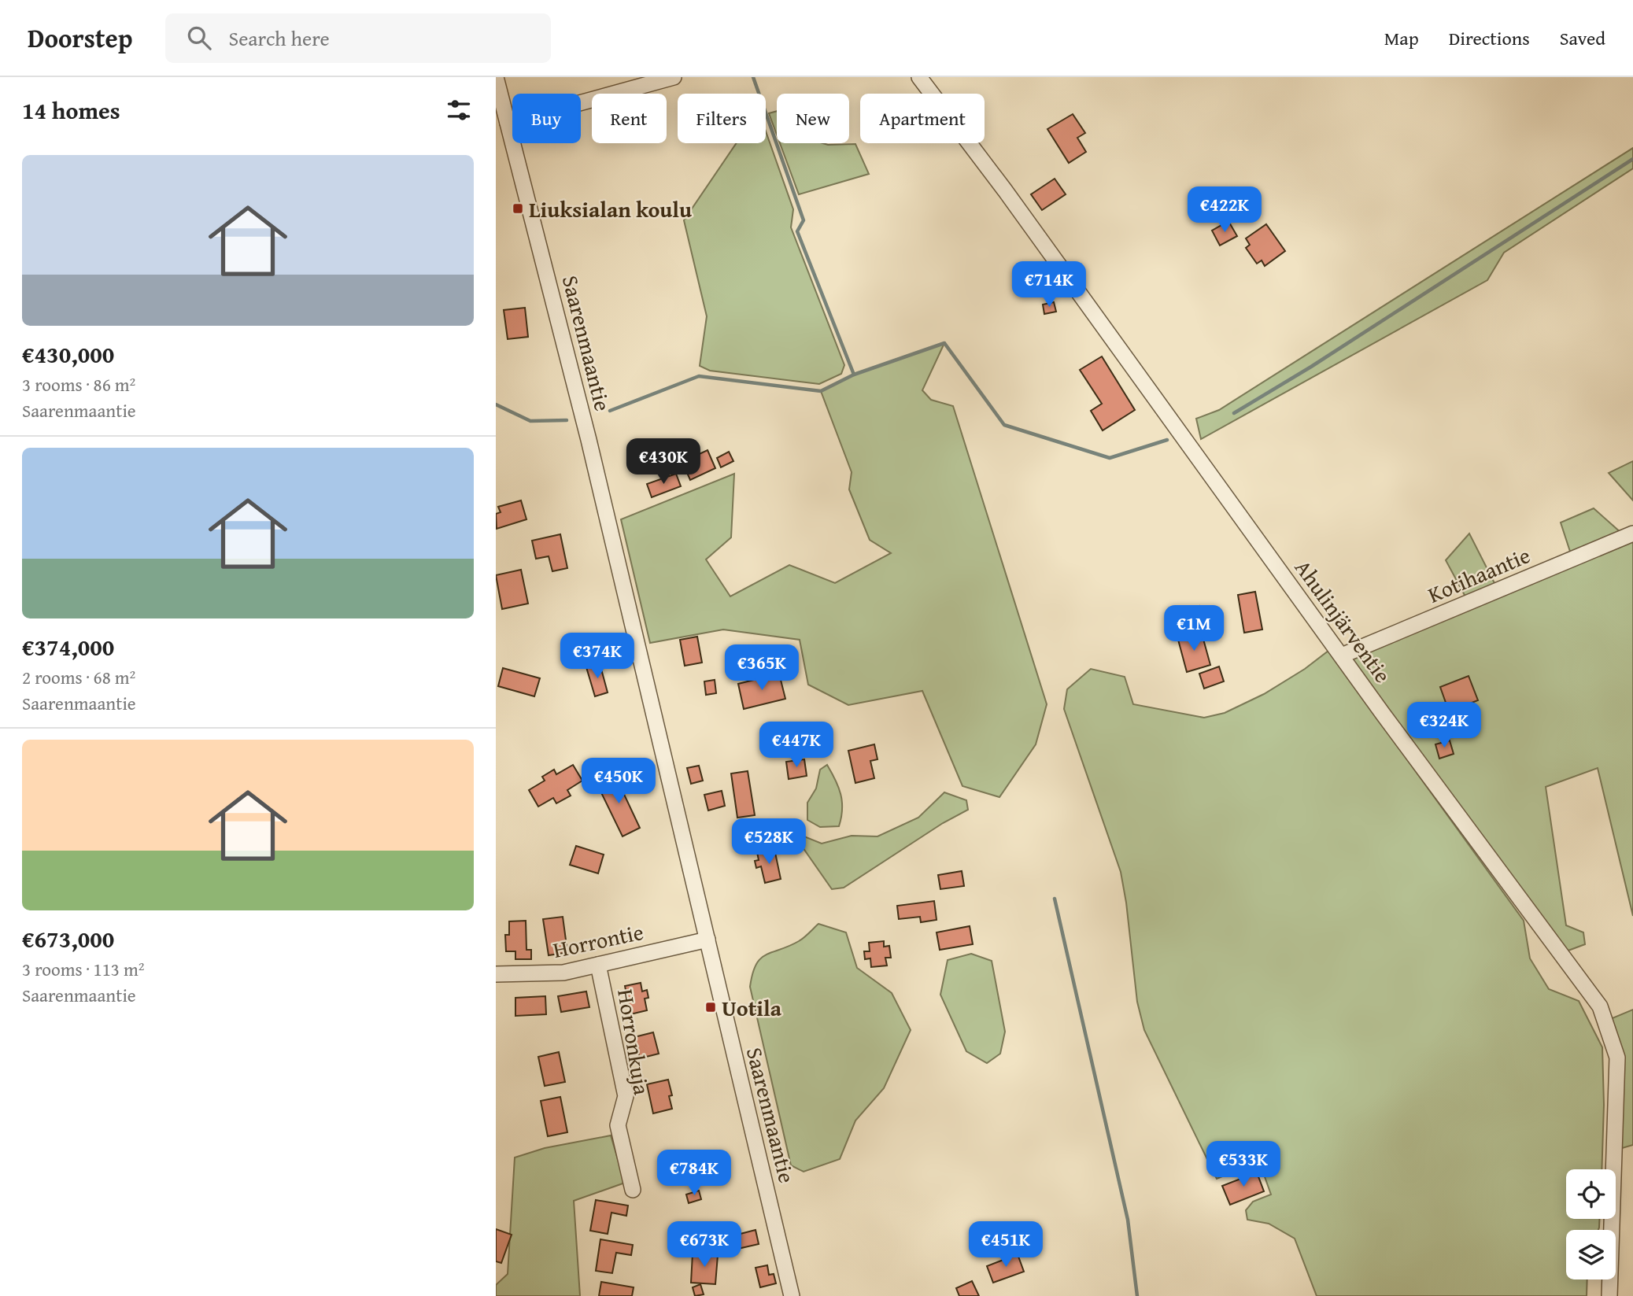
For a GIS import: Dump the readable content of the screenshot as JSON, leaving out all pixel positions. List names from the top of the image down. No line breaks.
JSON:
{"streets":{"street":["Saarenmaantie","Kotihaantie","Ahulinjärventie","Horrontie","Horronkuja"]},"crossings":[["Saarenmaantie","Horrontie"],["Kotihaantie","Ahulinjärventie"],["Horrontie","Horronkuja"]],"places":{"transit":["Liuksialan koulu","Uotila"]},"page":{"header":"Doorstep","search":"Search here","nav":["Map","Directions","Saved"],"heading":"14 homes","chip":["Buy","Rent","Filters","New","Apartment"],"list":[{"name":"€430,000","note":"3 rooms · 86 m² · Saarenmaantie"},{"name":"€374,000","note":"2 rooms · 68 m² · Saarenmaantie"},{"name":"€673,000","note":"3 rooms · 113 m² · Saarenmaantie"}],"price":["€422K","€714K","€430K","€1M","€374K","€365K","€324K","€447K","€450K","€528K","€533K","€784K","€673K","€451K"]}}
